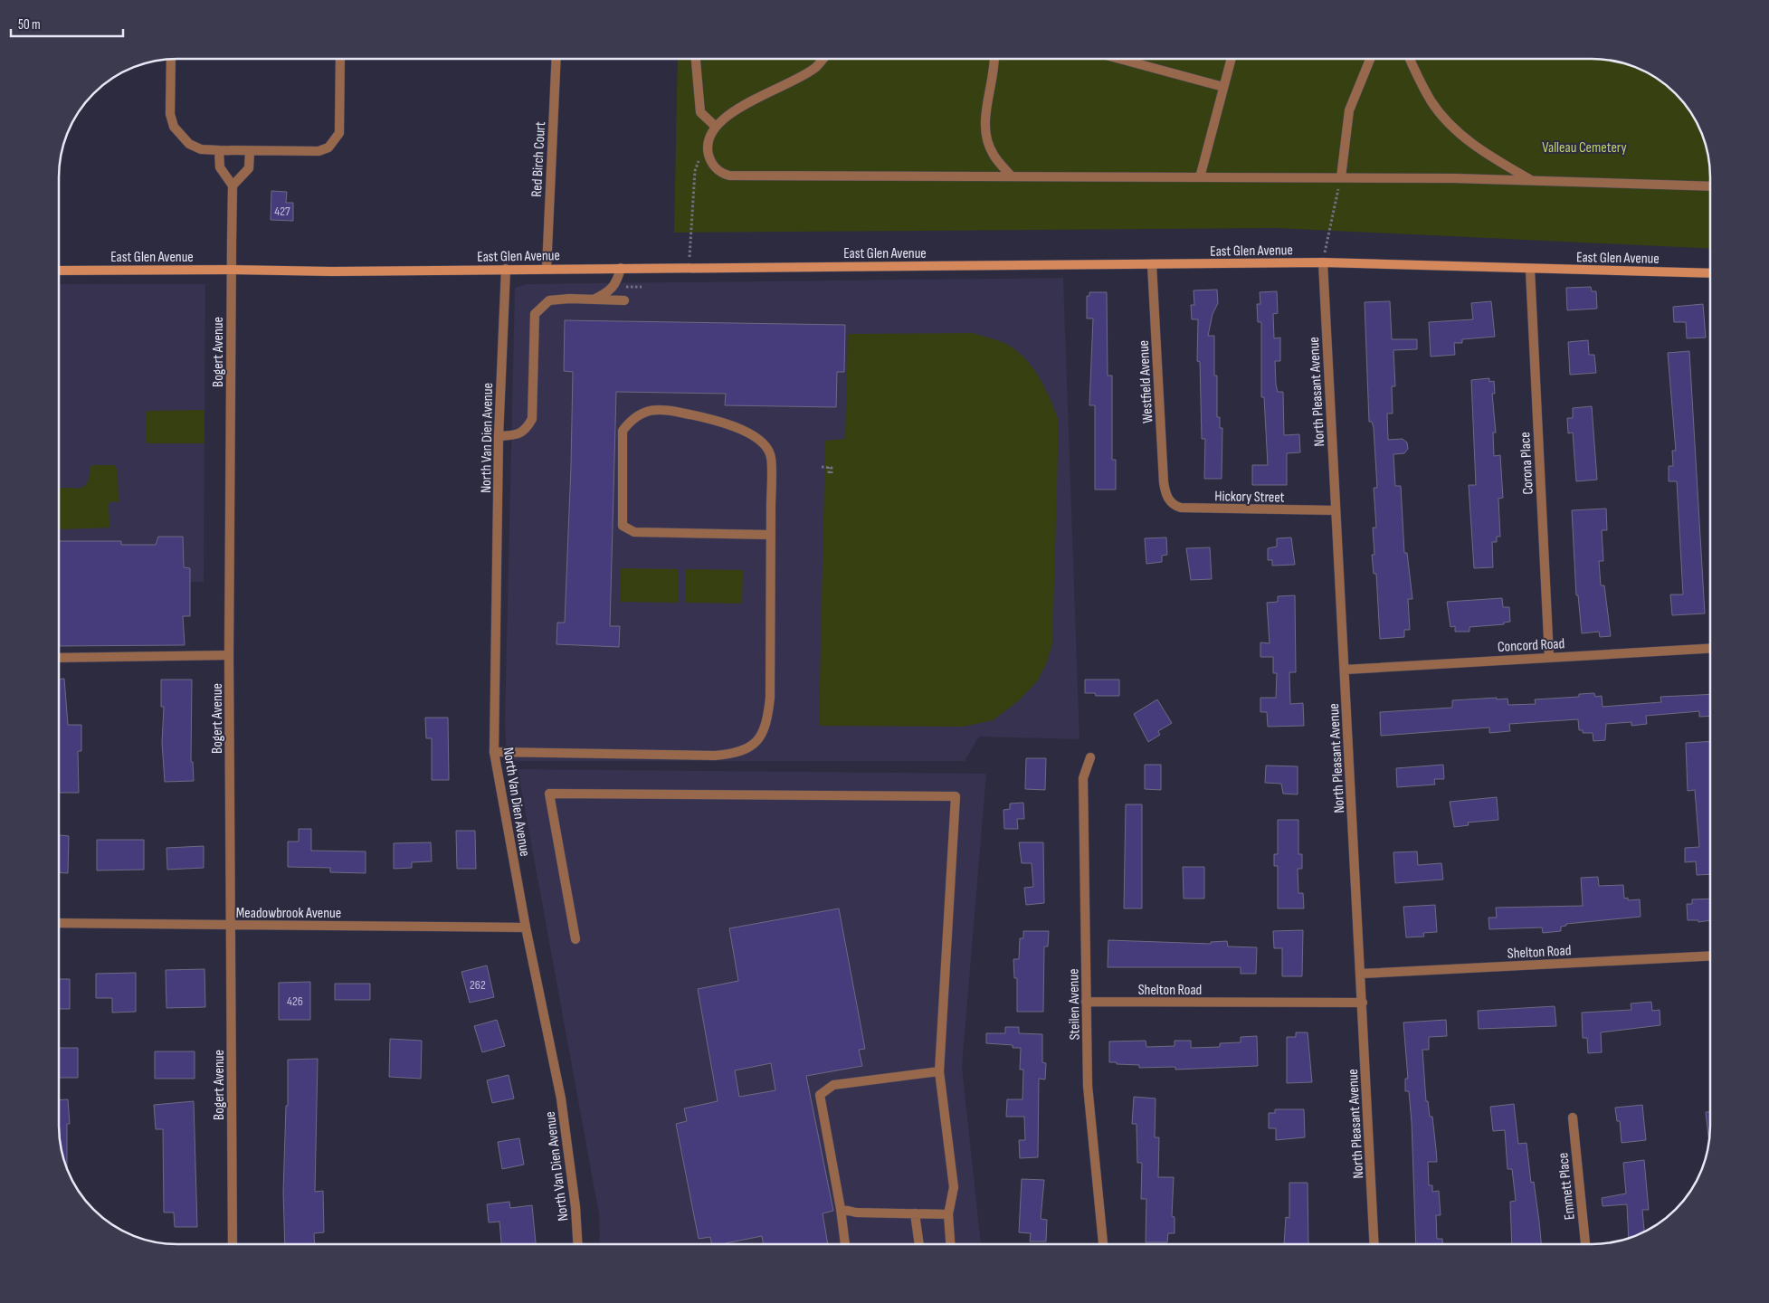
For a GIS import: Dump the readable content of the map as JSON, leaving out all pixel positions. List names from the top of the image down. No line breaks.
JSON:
{"streets":{"street":["Red Birch Court","East Glen Avenue","Bogert Avenue","Westfield Avenue","North Pleasant Avenue","North Van Dien Avenue","Corona Place","Hickory Street","Concord Road","Meadowbrook Avenue","Shelton Road","Steilen Avenue","Emmett Place"]},"crossings":[["Red Birch Court","East Glen Avenue"],["East Glen Avenue","Bogert Avenue"],["East Glen Avenue","Westfield Avenue"],["East Glen Avenue","North Pleasant Avenue"],["East Glen Avenue","North Van Dien Avenue"],["East Glen Avenue","Corona Place"],["Bogert Avenue","Meadowbrook Avenue"],["Westfield Avenue","Hickory Street"],["North Pleasant Avenue","Hickory Street"],["North Pleasant Avenue","Concord Road"],["North Pleasant Avenue","Shelton Road"],["North Van Dien Avenue","Meadowbrook Avenue"],["Corona Place","Concord Road"],["Shelton Road","Steilen Avenue"]],"parks":["Valleau Cemetery"],"house_numbers":["427","262","426"],"scale_bar":"50 m"}
